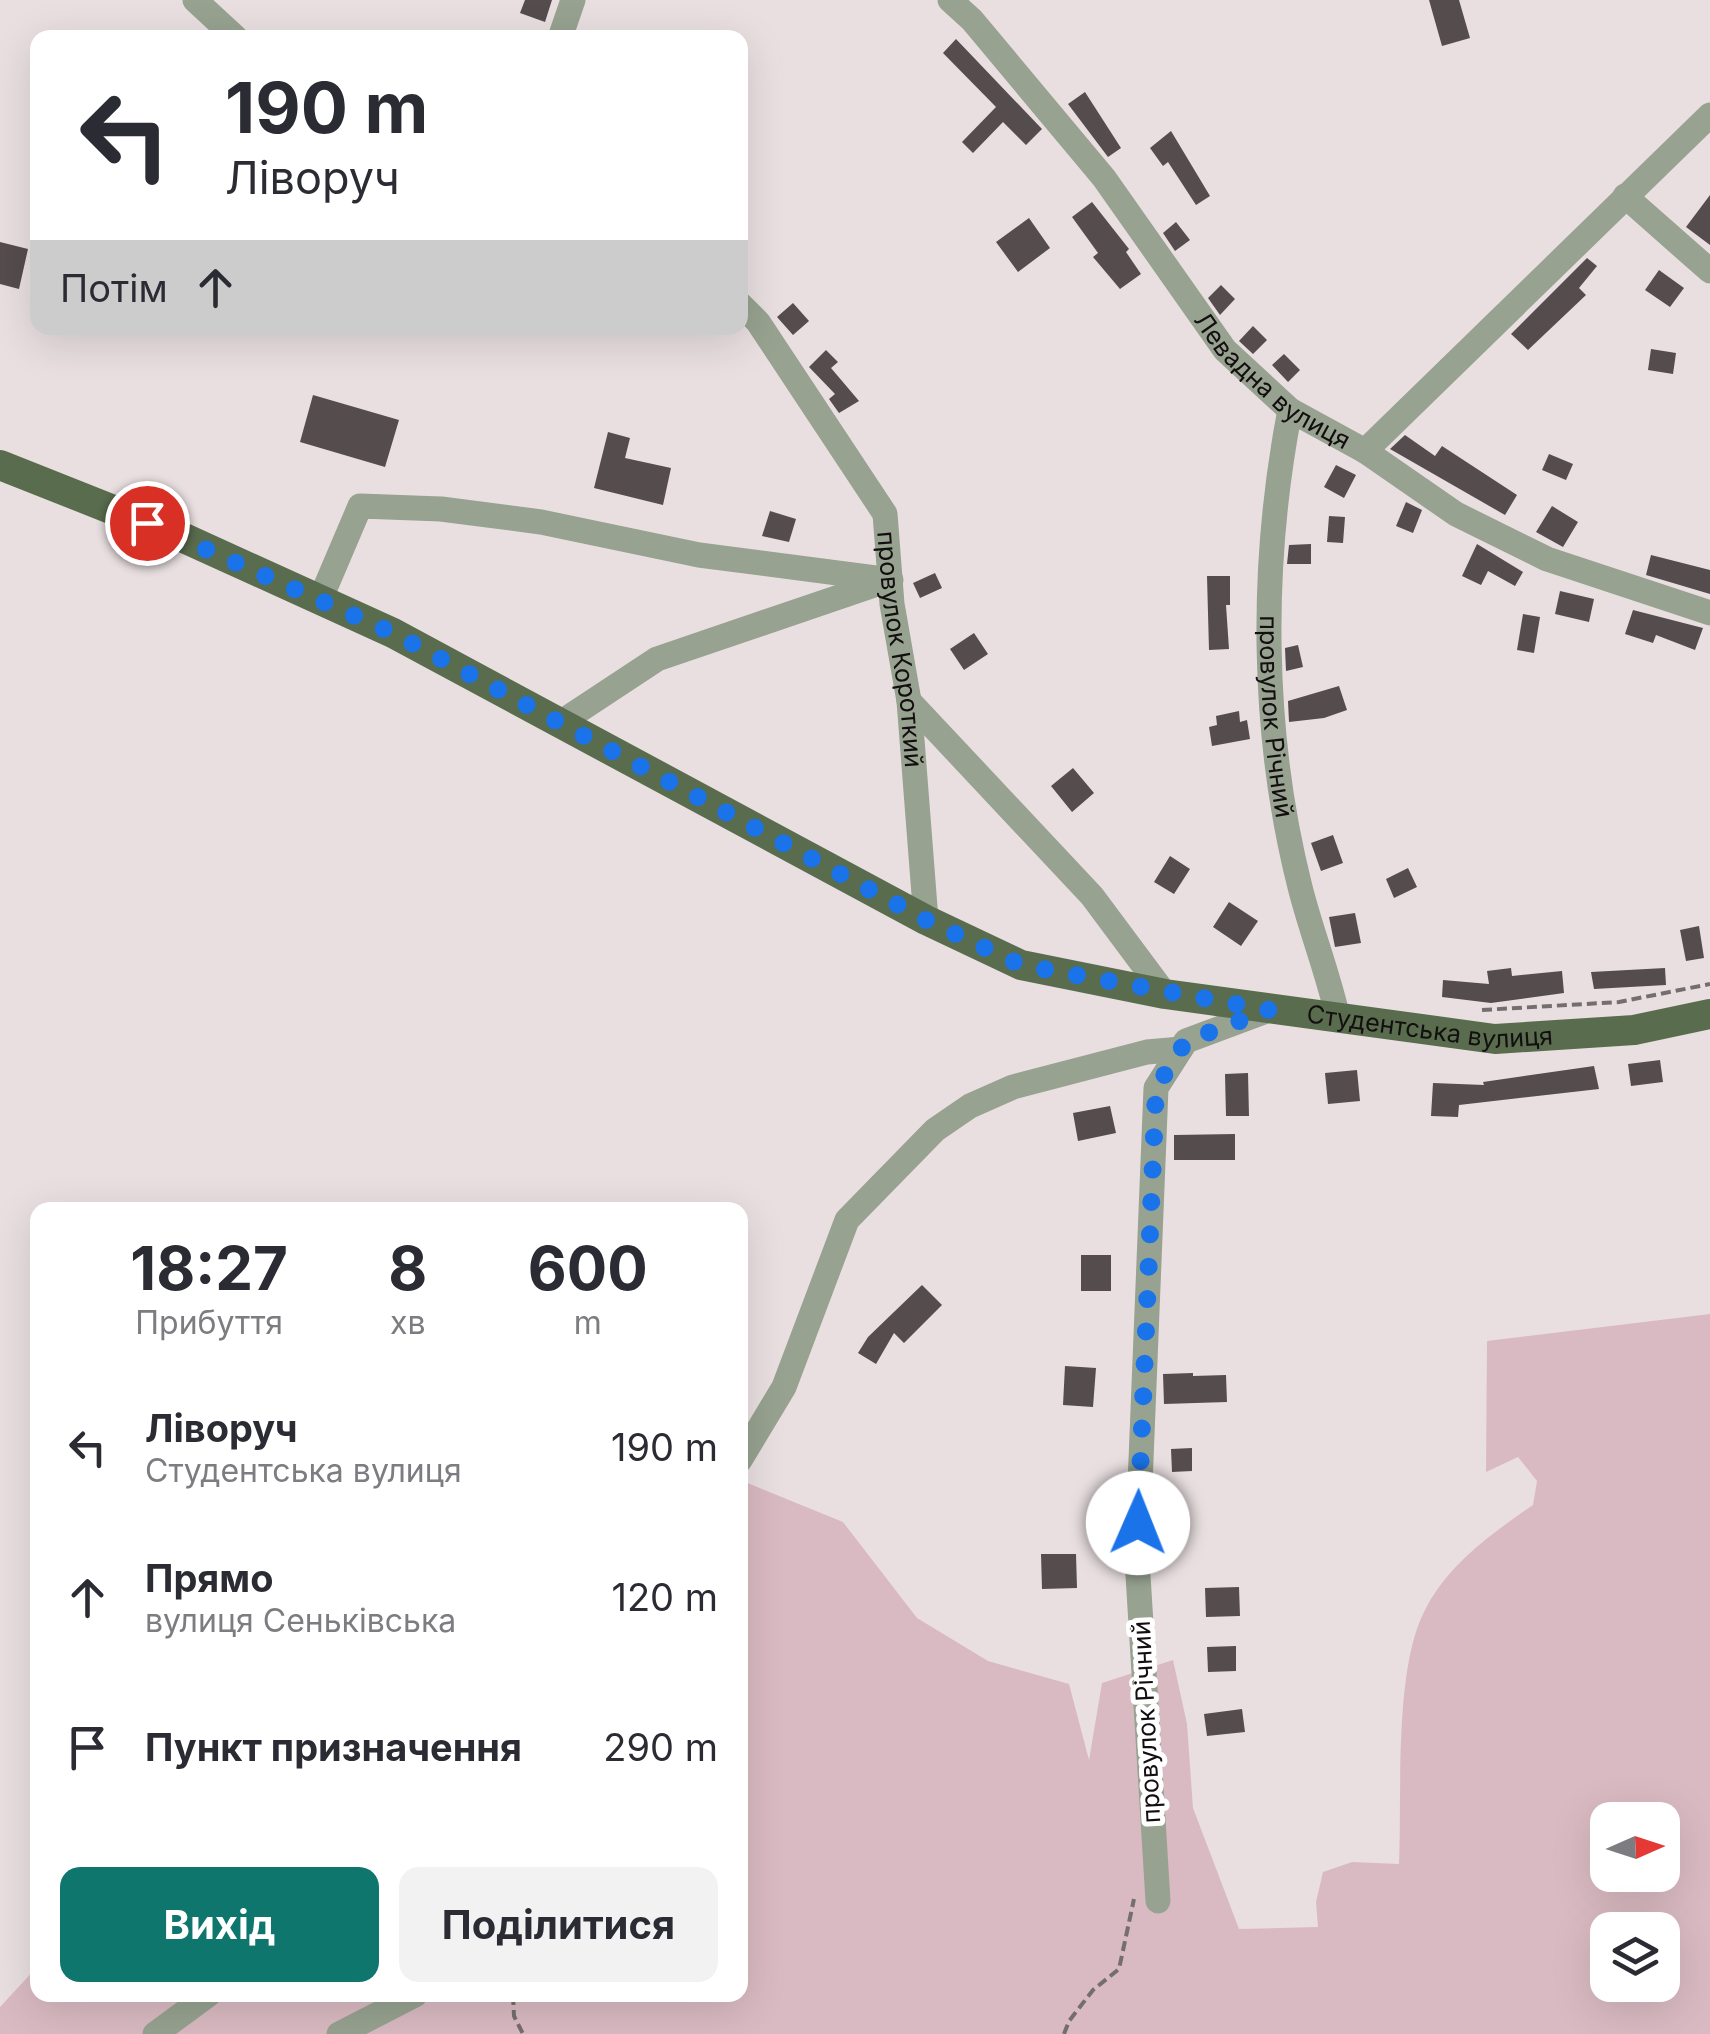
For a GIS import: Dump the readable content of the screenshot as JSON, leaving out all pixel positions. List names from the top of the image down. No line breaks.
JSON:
{"streets":{"main road":["Студентська вулиця"],"street":["Левадна вулиця","провулок Короткий","провулок Річний","провулок Рiчний"]},"crossings":[["Левадна вулиця","провулок Річний"],["провулок Короткий","Студентська вулиця"],["провулок Річний","Студентська вулиця"]],"north":"right","page":{"turn":["190 m","Ліворуч"],"then":"Потім","eta":["18:27","Прибуття","8","хв","600","m"],"list":[{"name":"Ліворуч","note":"Студентська вулиця","value":"190 m"},{"name":"Прямо","note":"вулиця Сенькiвська","value":"120 m"},{"name":"Пункт призначення","value":"290 m"}],"buttons":["Вихід","Поділитися"]}}
